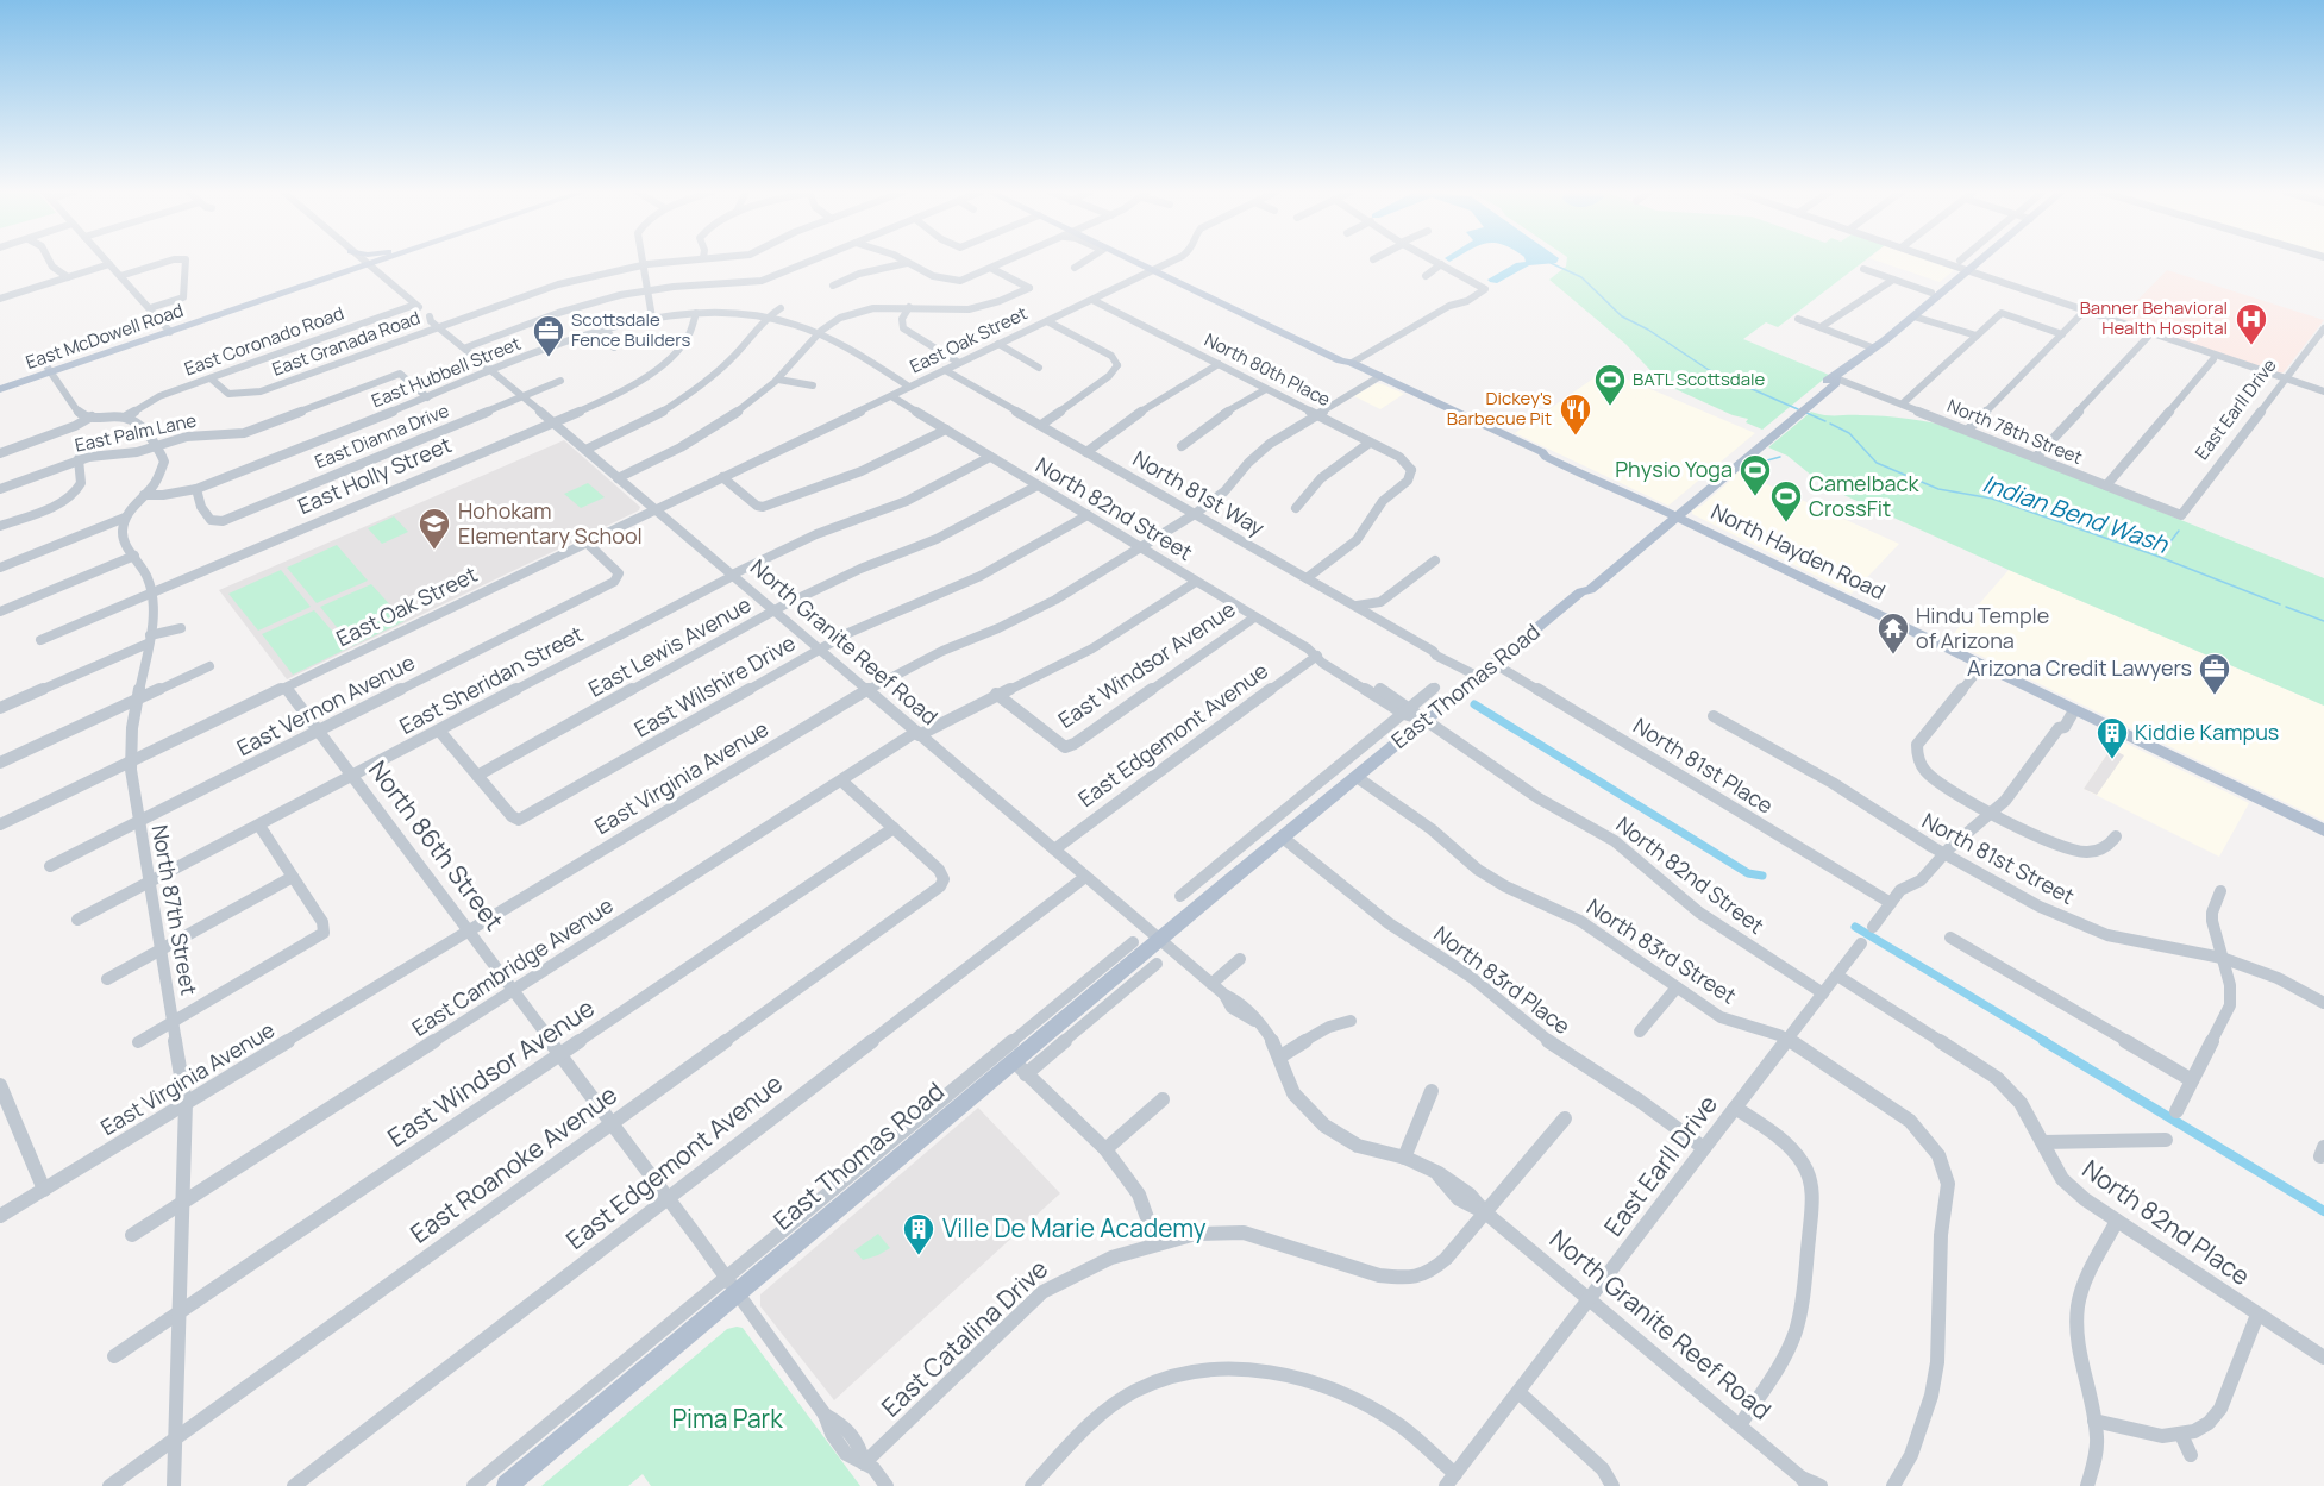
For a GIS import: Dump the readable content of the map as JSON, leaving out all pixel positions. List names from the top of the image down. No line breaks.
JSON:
{"streets":{"main road":["East McDowell Road","North Hayden Road","East Thomas Road"],"street":["East Oak Street","East Coronado Road","East Granada Road","North 80th Place","East Hubbell Street","East Earll Drive","North 78th Street","East Palm Lane","East Dianna Drive","East Holly Street","North 81st Way","North 82nd Street","North Granite Reef Road","East Lewis Avenue","East Windsor Avenue","East Sheridan Street","East Wilshire Drive","East Vernon Avenue","East Edgemont Avenue","North 81st Place","East Virginia Avenue","North 86th Street","North 81st Street","North 87th Street","North 83rd Street","East Cambridge Avenue","North 83rd Place","East Roanoke Avenue","North 82nd Place","East Catalina Drive"]},"crossings":[["East McDowell Road","North Granite Reef Road"],["East Oak Street","North 80th Place"],["East Oak Street","North 81st Way"],["East Oak Street","North 82nd Street"],["East Oak Street","North Hayden Road"],["East Oak Street","North Granite Reef Road"],["East Oak Street","East Vernon Avenue"],["East Oak Street","North 86th Street"],["East Oak Street","North 87th Street"],["East Coronado Road","East Granada Road"],["East Coronado Road","North Granite Reef Road"],["East Granada Road","North Granite Reef Road"],["North 80th Place","East Virginia Avenue"],["East Hubbell Street","East Palm Lane"],["East Hubbell Street","East Dianna Drive"],["East Hubbell Street","East Holly Street"],["East Hubbell Street","North Granite Reef Road"],["East Earll Drive","North 78th Street"],["East Earll Drive","North 82nd Street"],["East Earll Drive","North Granite Reef Road"],["East Earll Drive","North 83rd Street"],["East Earll Drive","North 83rd Place"],["East Earll Drive","North 82nd Place"],["North 78th Street","East Thomas Road"],["East Dianna Drive","North Granite Reef Road"],["East Holly Street","North Granite Reef Road"],["East Holly Street","North 87th Street"],["North 81st Way","East Thomas Road"],["North 81st Way","East Virginia Avenue"],["North 82nd Street","East Lewis Avenue"],["North 82nd Street","East Windsor Avenue"],["North 82nd Street","East Sheridan Street"],["North 82nd Street","East Wilshire Drive"],["North 82nd Street","East Thomas Road"],["North 82nd Street","East Edgemont Avenue"],["North 82nd Street","East Virginia Avenue"],["North 82nd Street","East Cambridge Avenue"],["North Hayden Road","East Thomas Road"],["North Hayden Road","East Virginia Avenue"],["North Granite Reef Road","East Lewis Avenue"],["North Granite Reef Road","East Sheridan Street"],["North Granite Reef Road","East Wilshire Drive"],["North Granite Reef Road","East Thomas Road"],["North Granite Reef Road","East Edgemont Avenue"],["North Granite Reef Road","East Virginia Avenue"],["North Granite Reef Road","East Cambridge Avenue"],["North Granite Reef Road","East Catalina Drive"],["East Lewis Avenue","East Wilshire Drive"],["East Windsor Avenue","North 86th Street"],["East Windsor Avenue","North 87th Street"],["East Windsor Avenue","East Cambridge Avenue"],["East Windsor Avenue","East Roanoke Avenue"],["East Sheridan Street","North 86th Street"],["East Sheridan Street","North 87th Street"],["East Thomas Road","North 81st Place"],["East Thomas Road","North 86th Street"],["East Thomas Road","North 83rd Street"],["East Thomas Road","North 83rd Place"],["East Vernon Avenue","North 86th Street"],["East Vernon Avenue","North 87th Street"],["East Edgemont Avenue","North 86th Street"],["East Virginia Avenue","North 86th Street"],["East Virginia Avenue","North 87th Street"],["North 86th Street","East Cambridge Avenue"],["North 86th Street","East Roanoke Avenue"],["North 86th Street","East Catalina Drive"],["North 87th Street","East Cambridge Avenue"],["North 87th Street","East Roanoke Avenue"]],"water":["Indian Bend Wash"],"parks":["Pima Park"],"places":{"hospital":["Banner Behavioral Health Hospital"],"office":["Scottsdale Fence Builders","Arizona Credit Lawyers"],"sports":["BATL Scottsdale","Physio Yoga","Camelback CrossFit"],"restaurant":["Dickey's Barbecue Pit"],"school or university":["Hohokam Elementary School"],"temple":["Hindu Temple of Arizona"],"building":["Kiddie Kampus","Ville De Marie Academy"]}}
